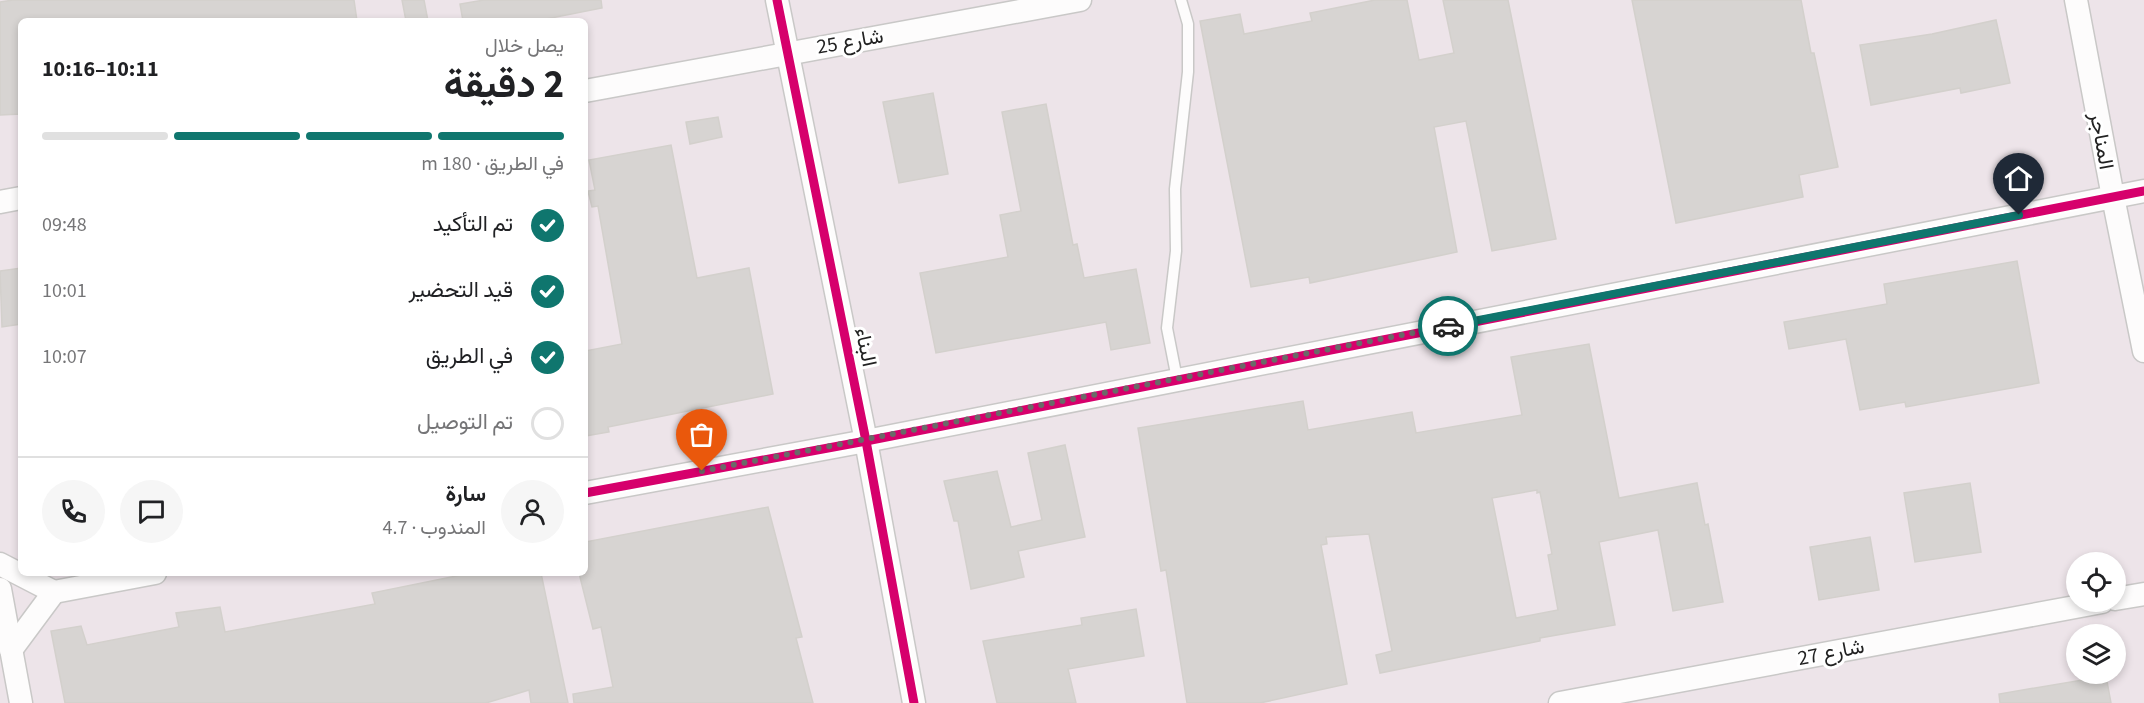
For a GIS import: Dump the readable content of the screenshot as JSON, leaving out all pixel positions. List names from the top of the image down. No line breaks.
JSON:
{"streets":{"street":["شارع 25","المناجر","البناء","شارع 27"]},"crossings":[["شارع 25","البناء"]],"page":{"heading":["2 دقيقة","يصل خلال","10:11–10:16"],"panel":["سارة","المندوب · 4.7"],"bar":"في الطريق · 180 m","list":[["تم التأكيد","09:48"],["قيد التحضير","10:01"],["في الطريق","10:07"],"تم التوصيل"]}}
